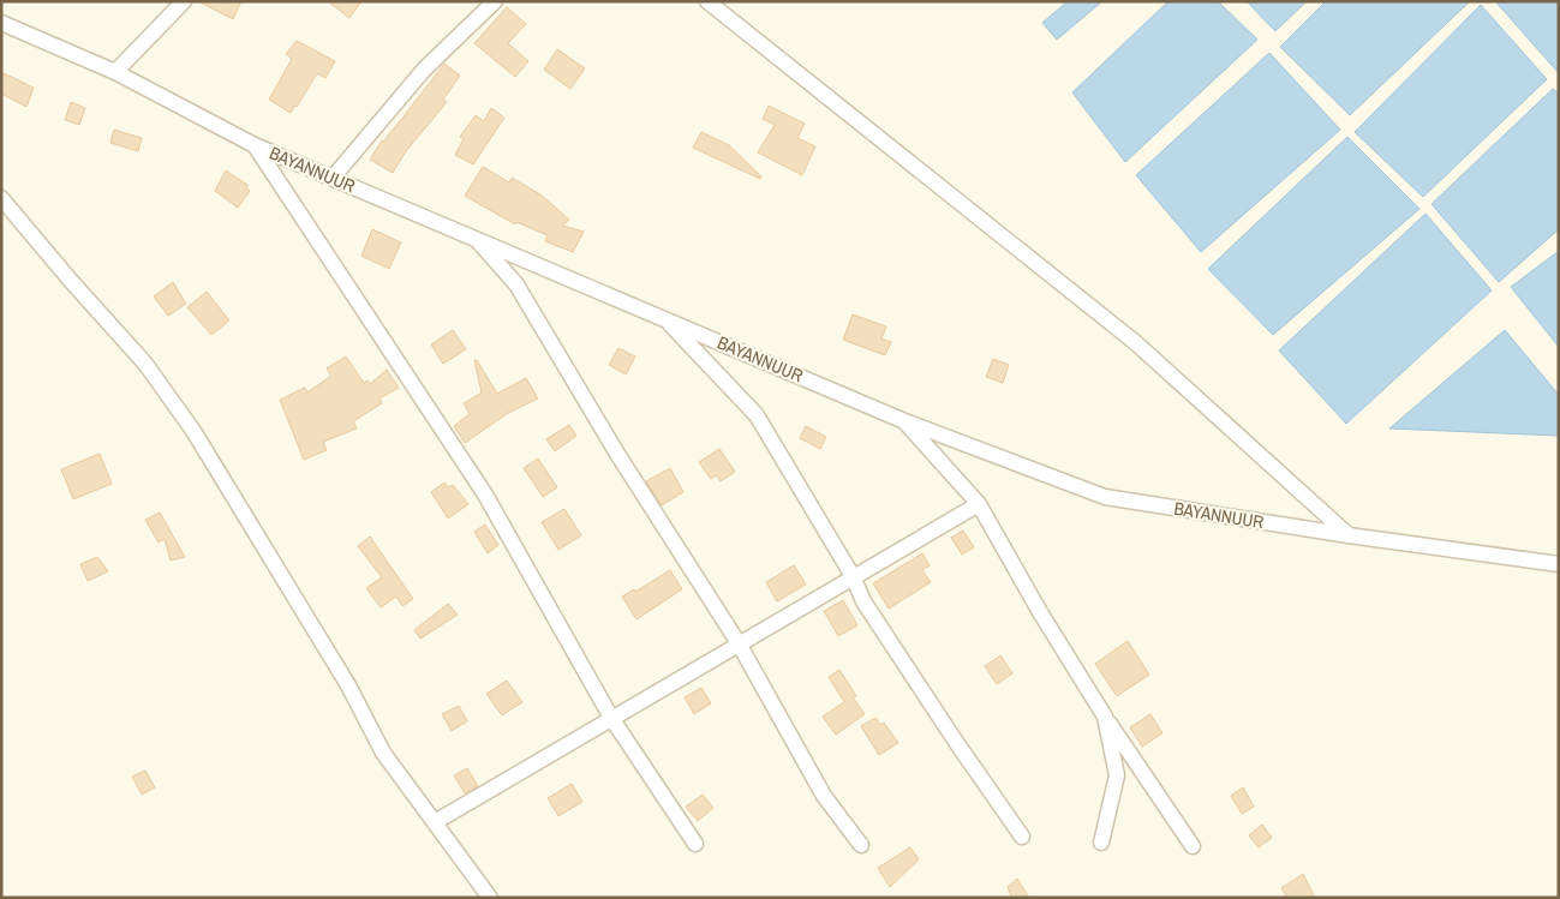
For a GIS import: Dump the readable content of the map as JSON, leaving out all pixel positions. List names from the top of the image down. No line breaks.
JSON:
{"streets":{"street":["BAYANNUUR"]}}
